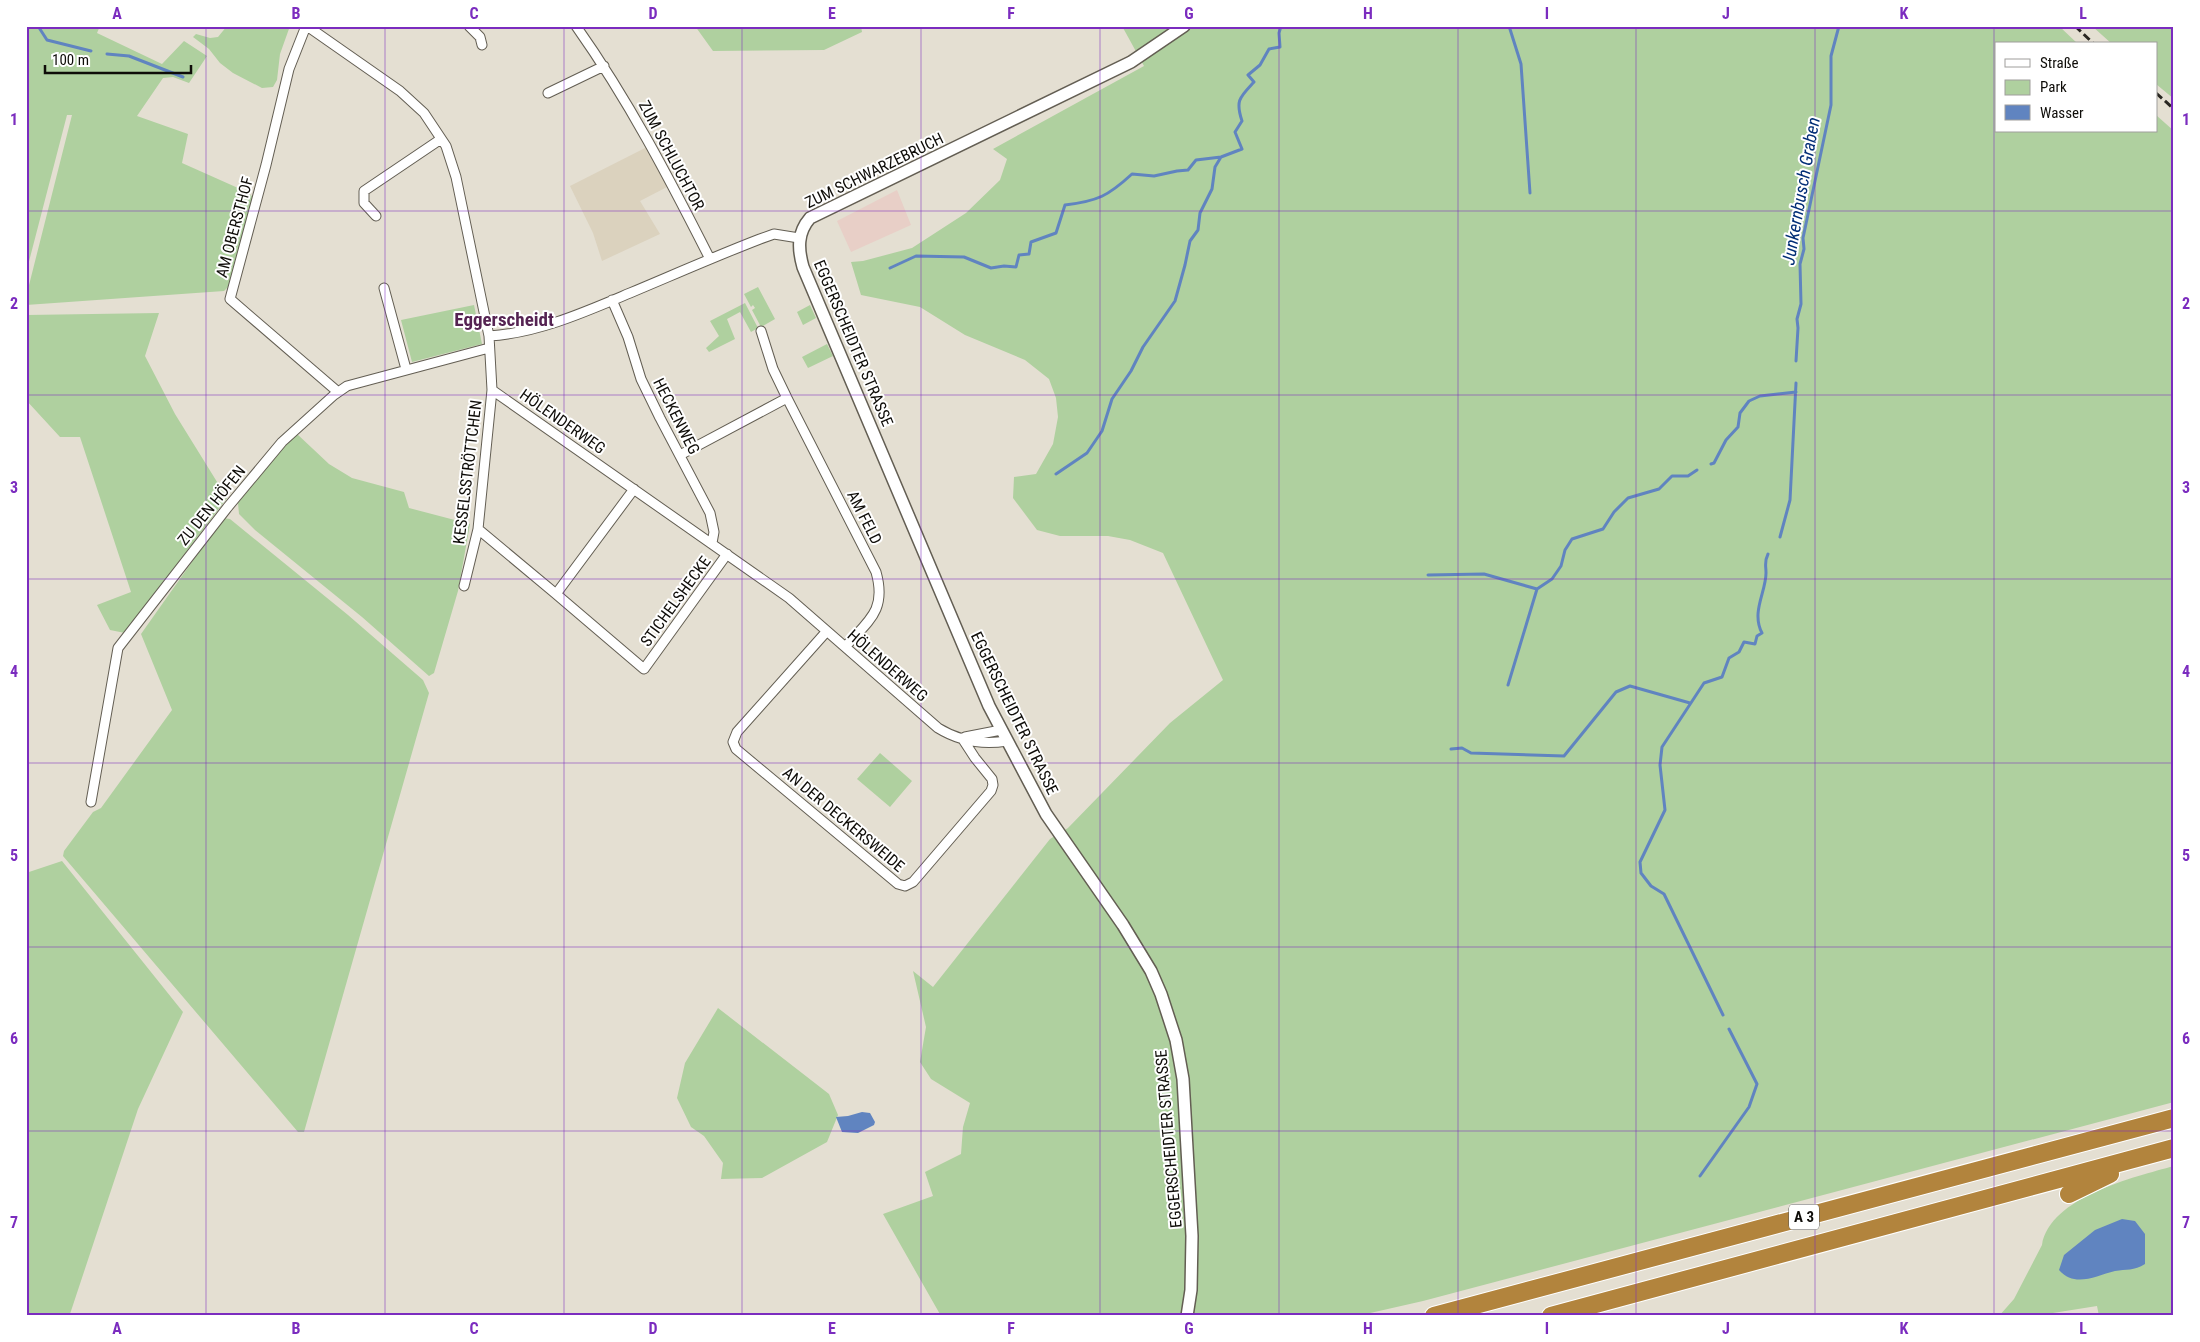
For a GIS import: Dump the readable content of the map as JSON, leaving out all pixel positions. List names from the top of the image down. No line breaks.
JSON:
{"streets":{"highway":["A 3"],"street":["ZUM SCHLUCHTOR","ZUM SCHWARZEBRUCH","AM OBERSTHOF","EGGERSCHEIDTER STRASSE","HECKENWEG","HÖLENDERWEG","KESSELSSTRÖTTCHEN","ZU DEN HÖFEN","AM FELD","STICHELSHECKE","AN DER DECKERSWEIDE"]},"crossings":[["ZUM SCHWARZEBRUCH","EGGERSCHEIDTER STRASSE"],["AM OBERSTHOF","ZU DEN HÖFEN"],["EGGERSCHEIDTER STRASSE","HÖLENDERWEG"],["HECKENWEG","HÖLENDERWEG"],["HÖLENDERWEG","KESSELSSTRÖTTCHEN"],["HÖLENDERWEG","AM FELD"],["HÖLENDERWEG","STICHELSHECKE"],["HÖLENDERWEG","AN DER DECKERSWEIDE"],["KESSELSSTRÖTTCHEN","STICHELSHECKE"]],"districts":["Eggerscheidt"],"water":["Junkernbusch Graben"],"legend":["Straße","Park","Wasser"],"scale_bar":"100 m","grid":{"columns":["A","B","C","D","E","F","G","H","I","J","K","L"],"rows":["1","2","3","4","5","6","7"]}}
